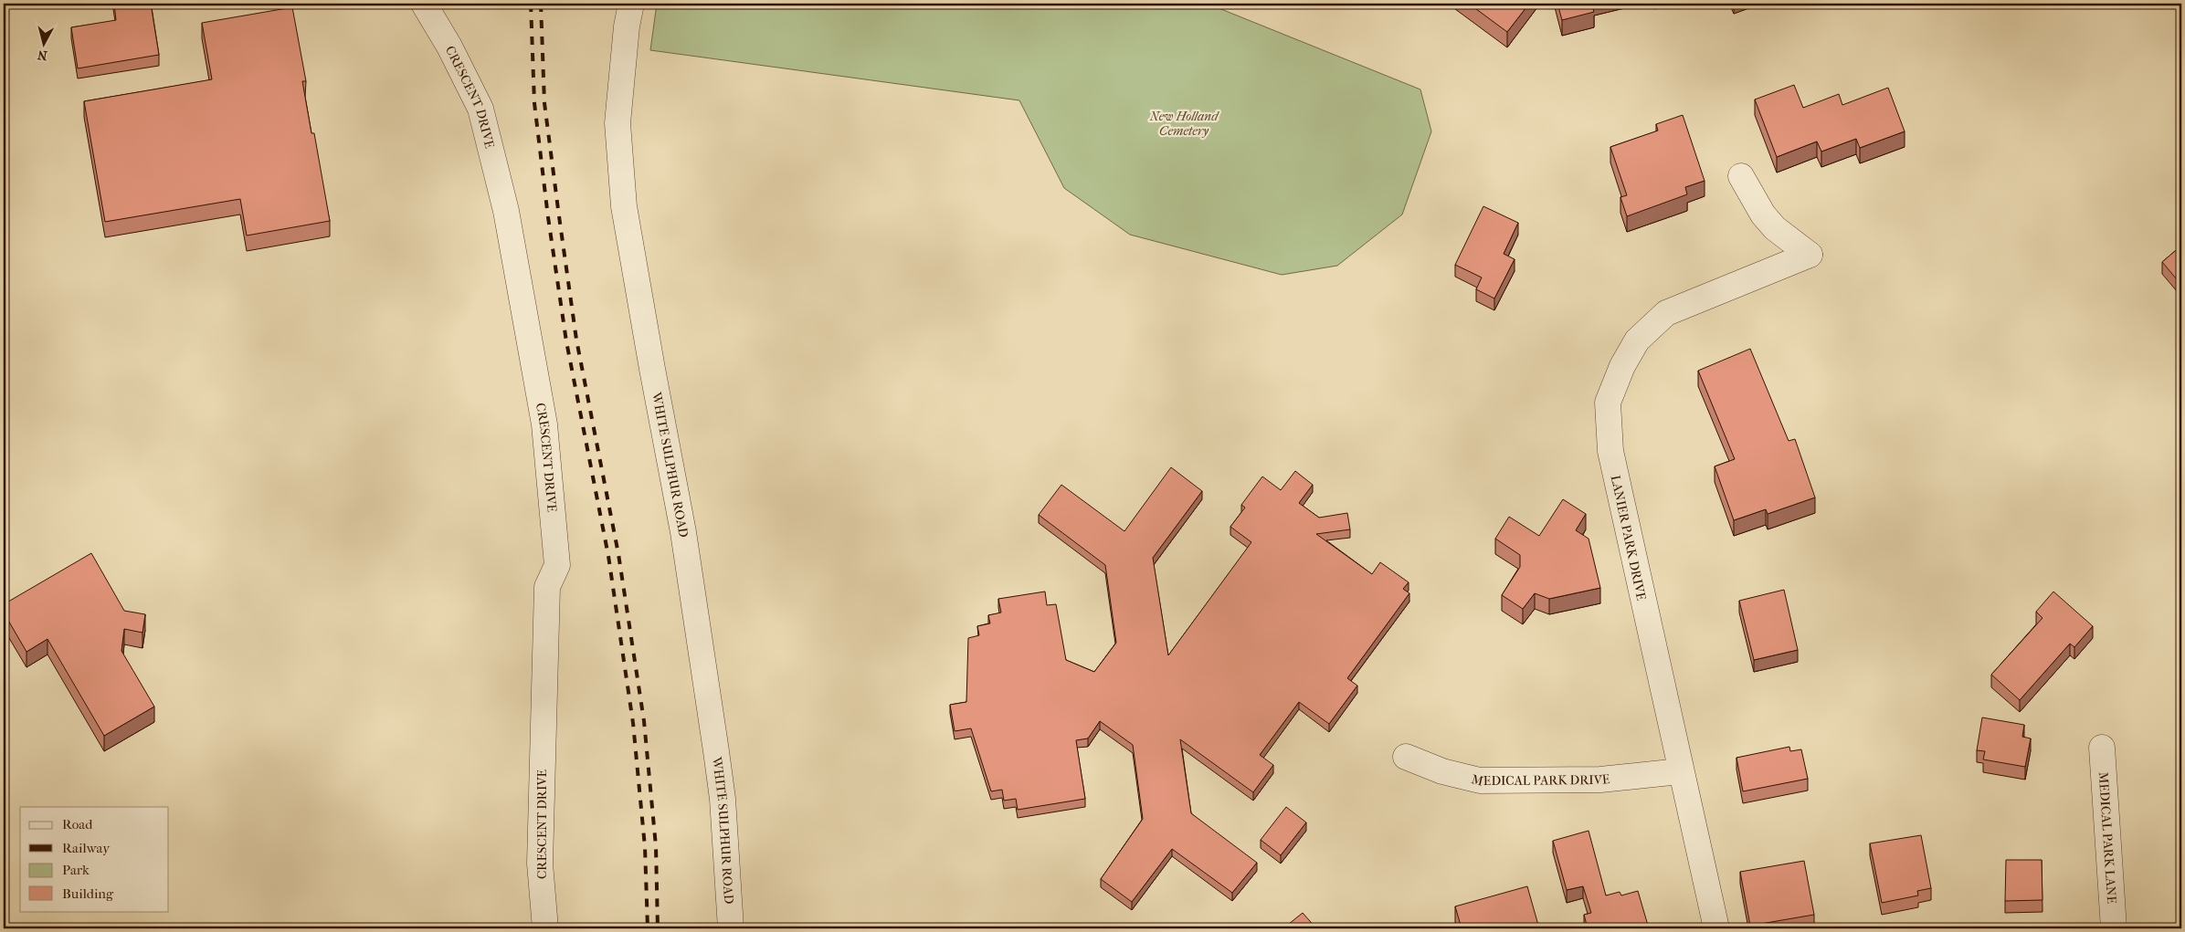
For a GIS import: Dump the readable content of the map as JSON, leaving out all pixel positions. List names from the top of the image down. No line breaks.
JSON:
{"streets":{"street":["CRESCENT DRIVE","WHITE SULPHUR ROAD","LANIER PARK DRIVE","MEDICAL PARK DRIVE","MEDICAL PARK LANE"]},"crossings":[["LANIER PARK DRIVE","MEDICAL PARK DRIVE"]],"parks":["New Holland Cemetery"],"legend":["Road","Railway","Park","Building"],"north":"bottom"}
